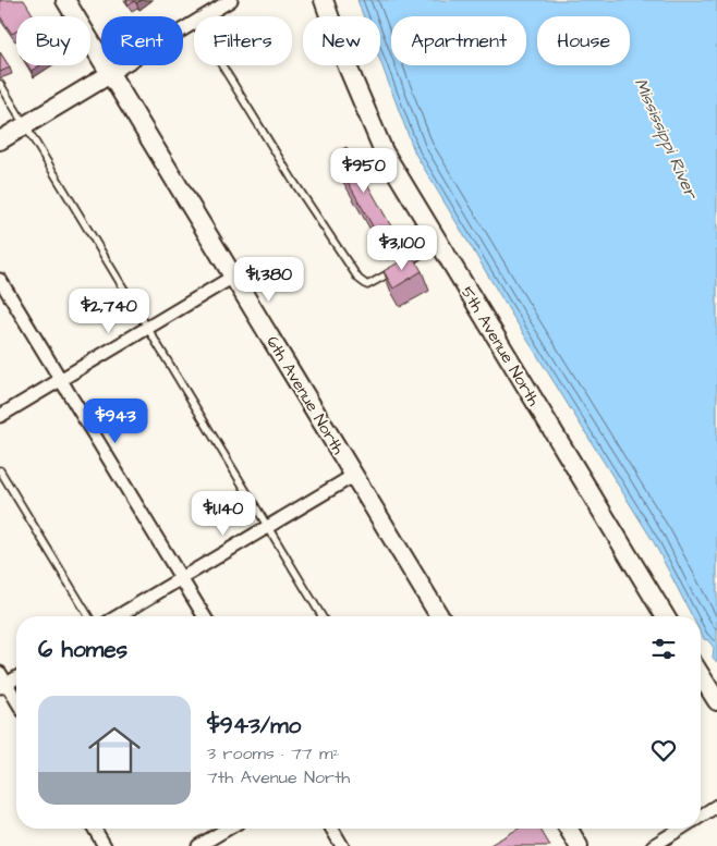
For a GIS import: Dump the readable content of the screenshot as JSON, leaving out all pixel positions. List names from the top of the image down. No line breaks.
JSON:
{"streets":{"street":["5th Avenue North","6th Avenue North"]},"water":["Mississippi River"],"page":{"chip":["Buy","Rent","Filters","New","Apartment","House"],"price":["$950","$3,100","$1,380","$2,740","$943","$1,140"],"heading":"6 homes","list":[{"name":"$943/mo","note":"3 rooms · 77 m² · 7th Avenue North"}]}}
